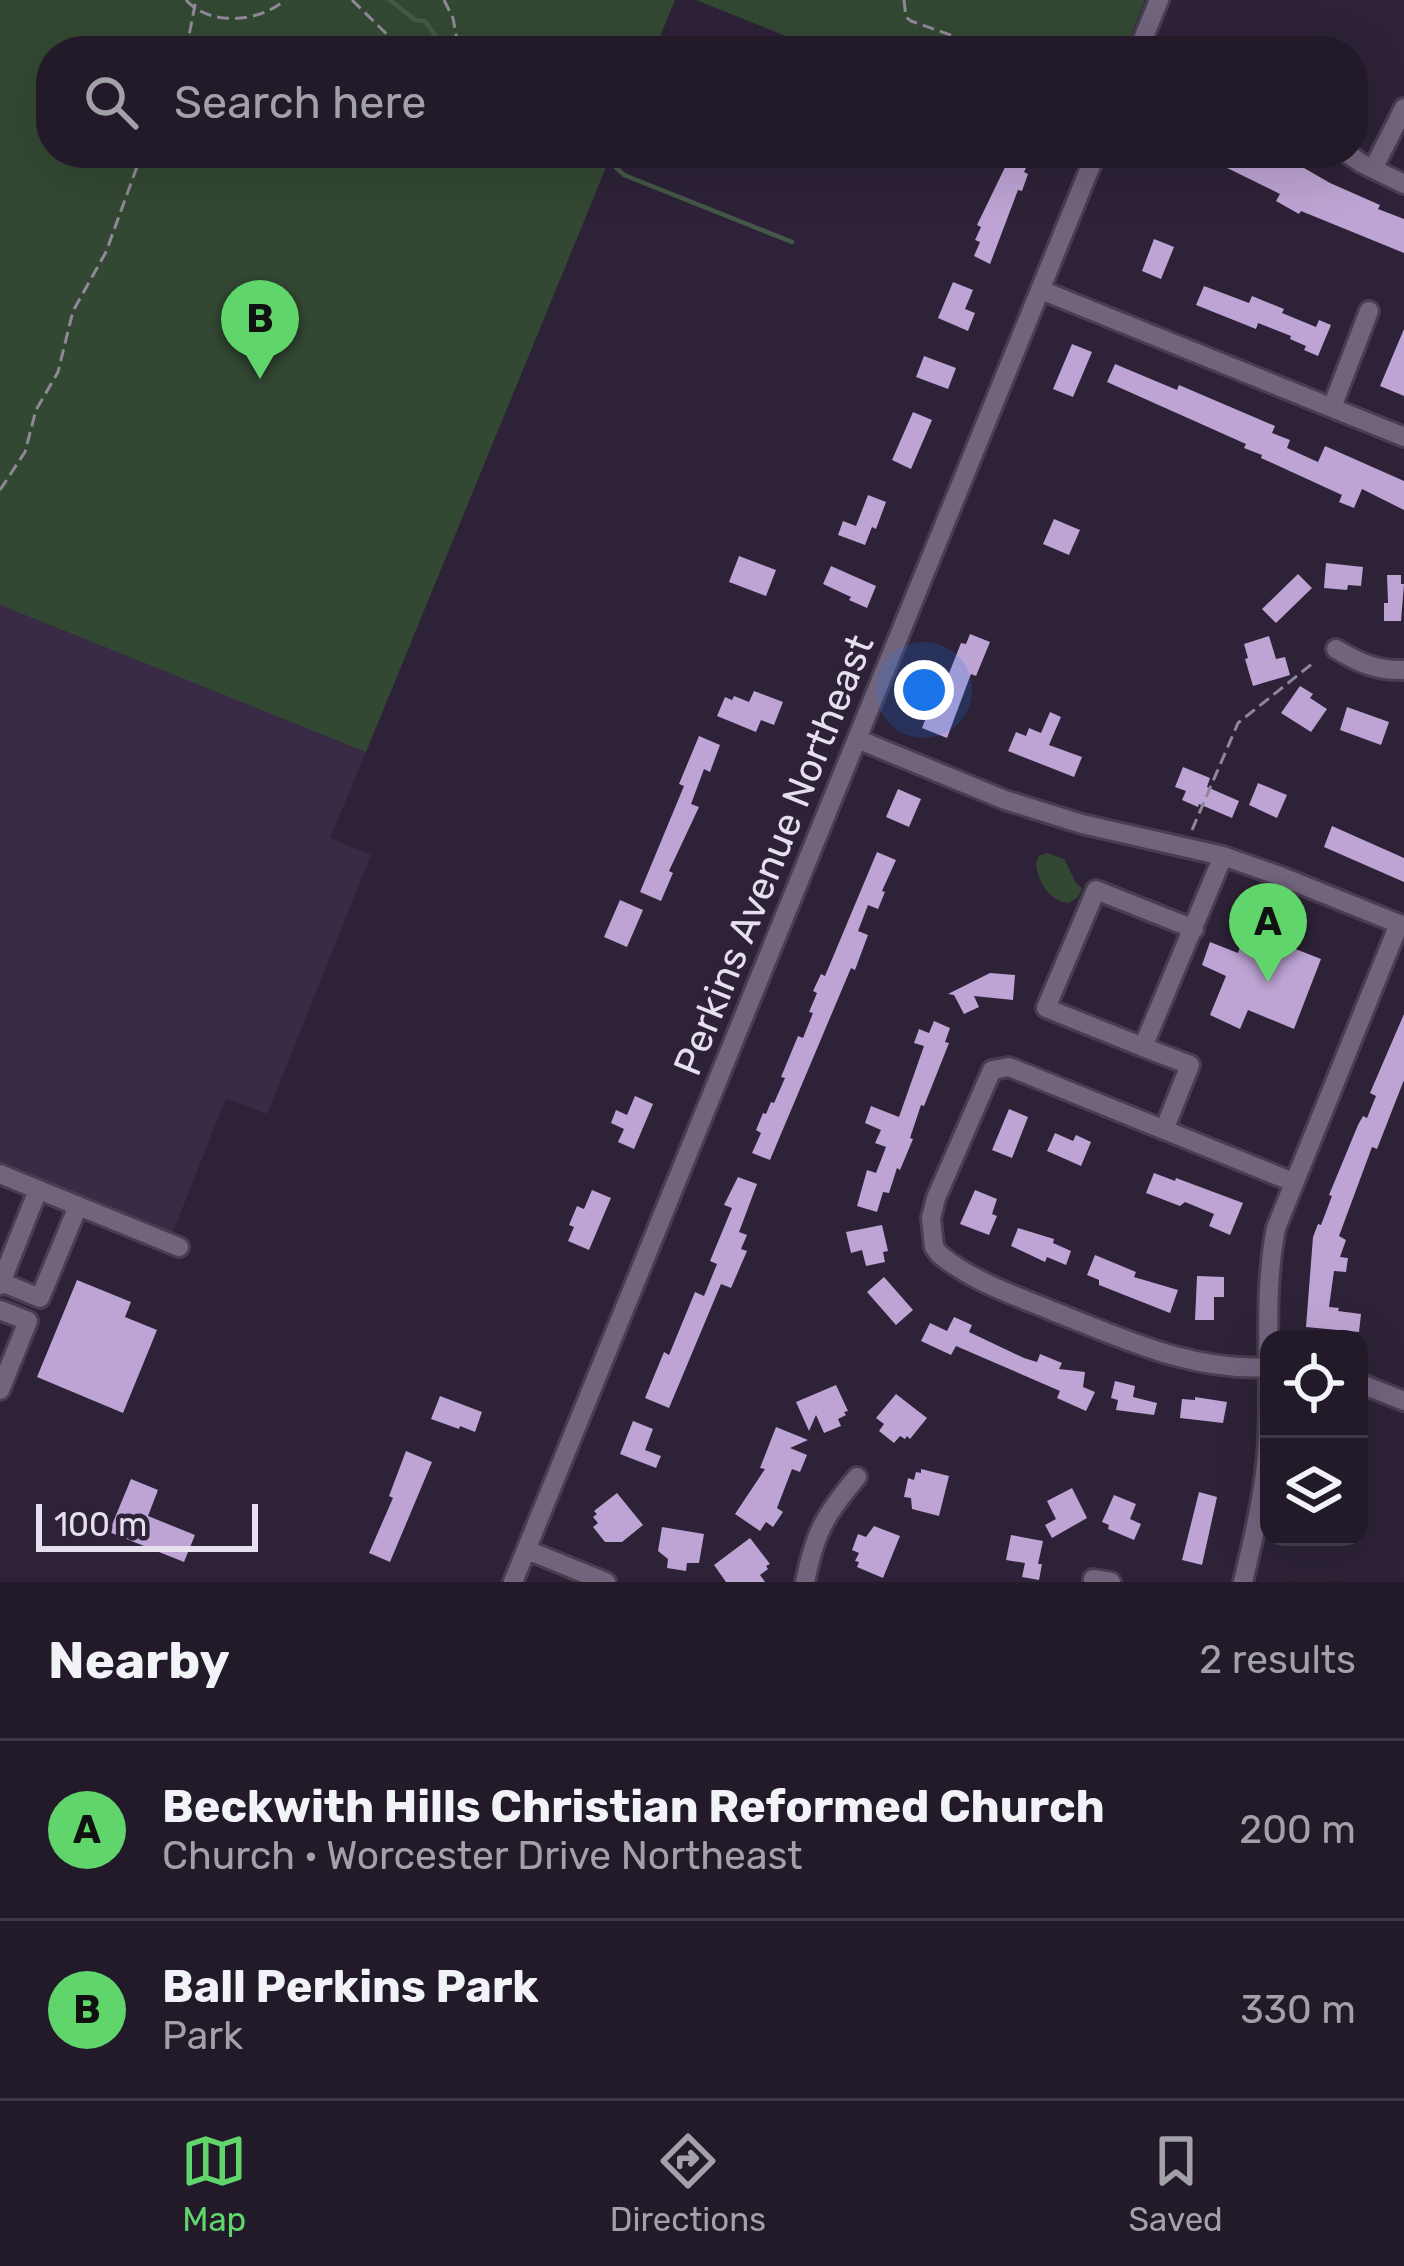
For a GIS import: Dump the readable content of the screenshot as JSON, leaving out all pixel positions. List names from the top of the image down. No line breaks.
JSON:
{"streets":{"street":["Perkins Avenue Northeast"]},"scale_bar":"100 m","page":{"search":"Search here","pins":["B","A"],"scale":"100 m","heading":["Nearby","2 results"],"list":[{"mark":"A","name":"Beckwith Hills Christian Reformed Church","note":"Church · Worcester Drive Northeast","value":"200 m"},{"mark":"B","name":"Ball Perkins Park","note":"Park","value":"330 m"}],"nav":["Map","Directions","Saved"]}}
